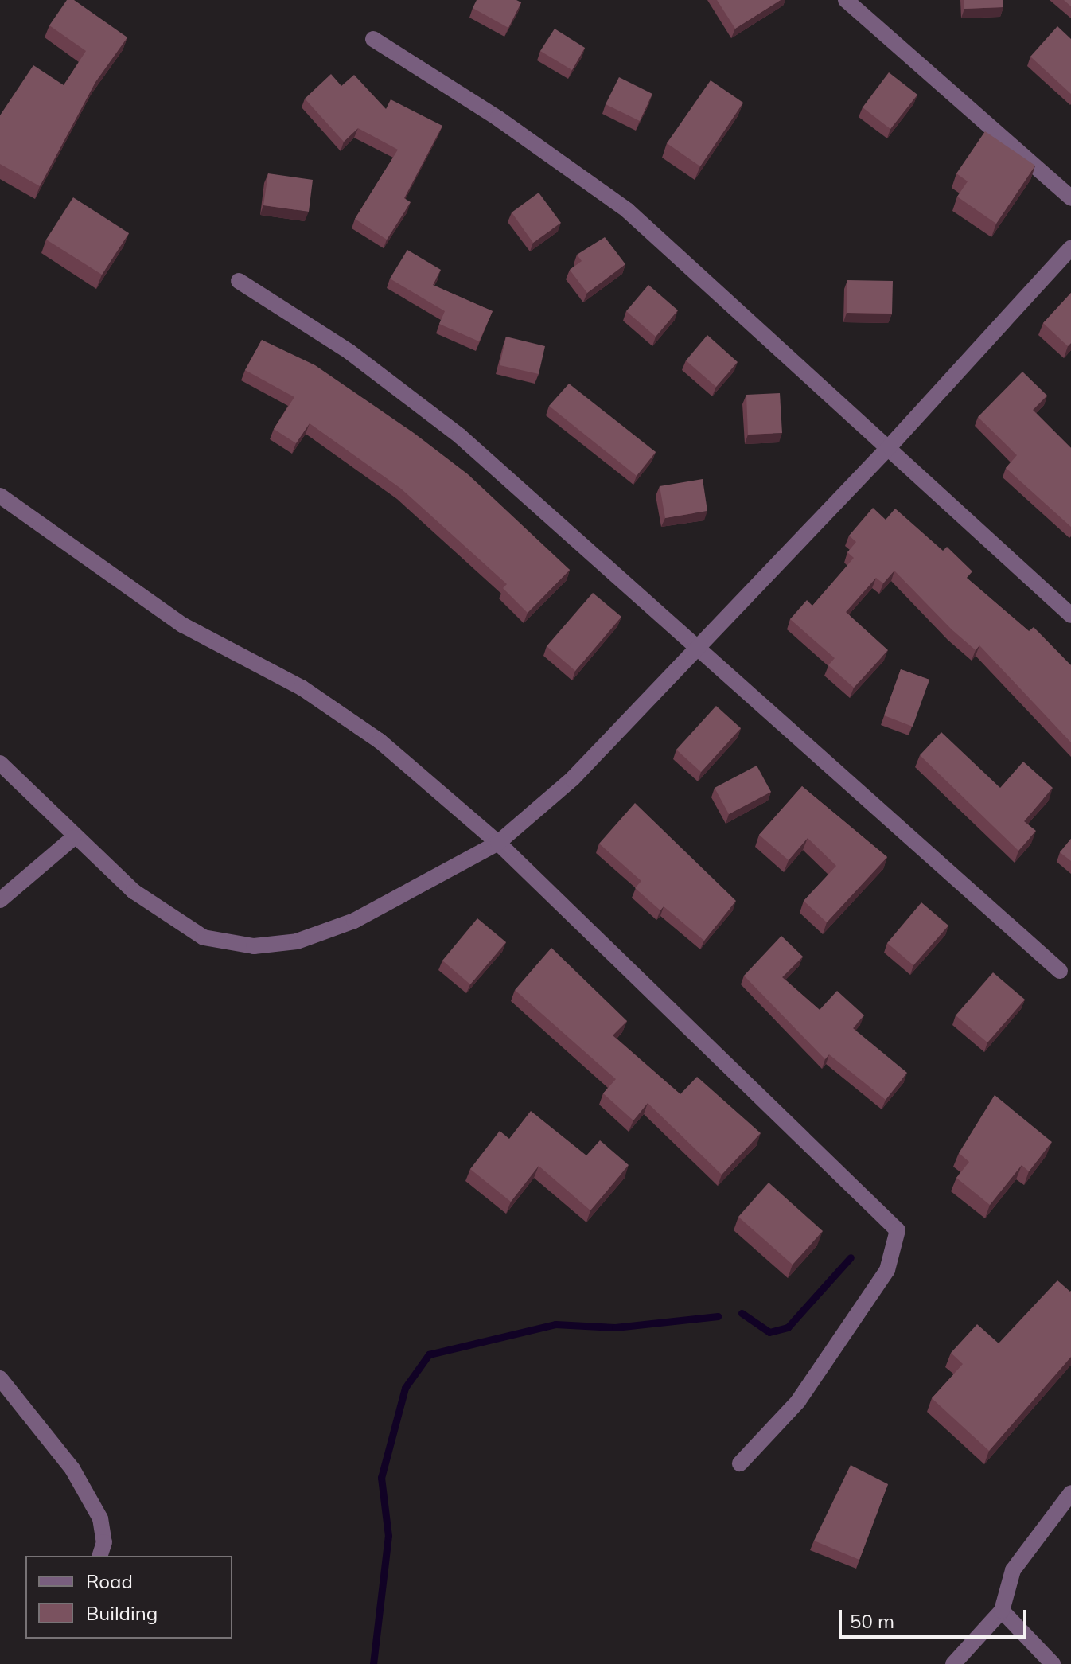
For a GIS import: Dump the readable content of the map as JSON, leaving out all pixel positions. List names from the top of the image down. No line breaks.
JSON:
{"legend":["Road","Building"],"scale_bar":"50 m"}
